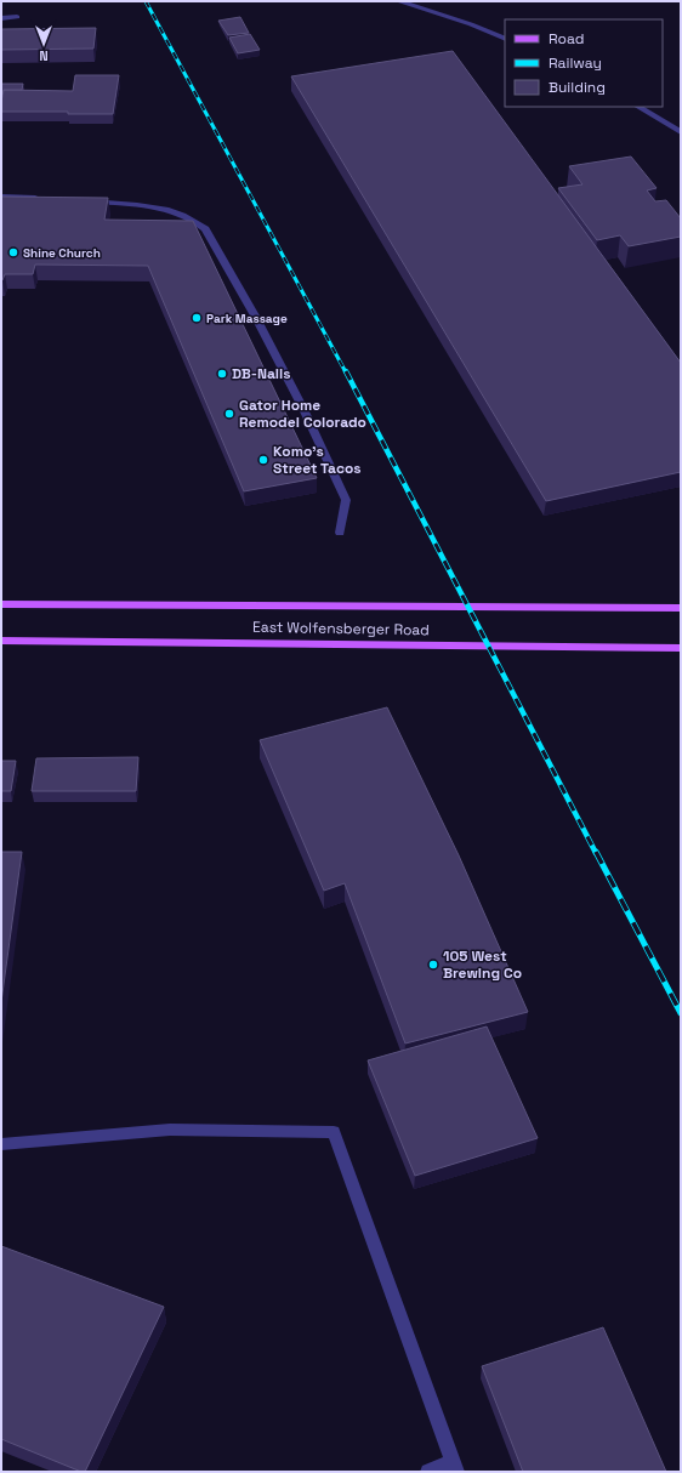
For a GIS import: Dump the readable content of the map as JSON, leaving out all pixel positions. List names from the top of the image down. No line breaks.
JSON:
{"streets":{"main road":["East Wolfensberger Road"]},"places":["Shine Church","Park Massage","DB-Nails","Gator Home Remodel Colorado","Komo's Street Tacos","105 West Brewing Co"],"legend":["Road","Railway","Building"],"north":"bottom"}
